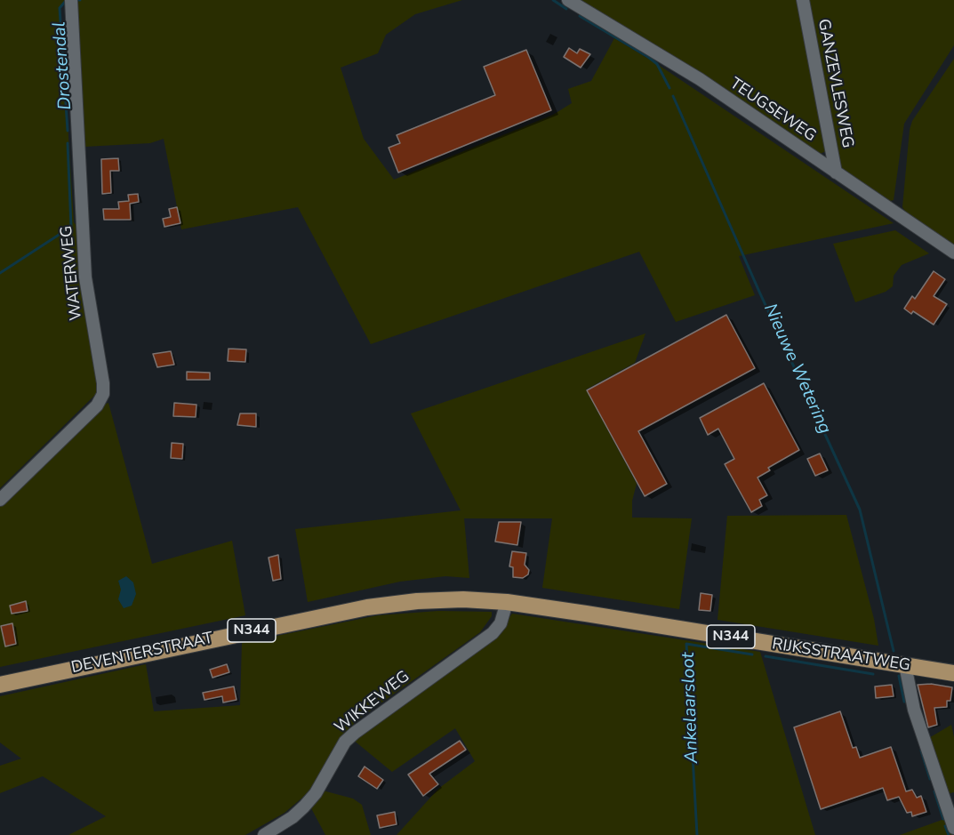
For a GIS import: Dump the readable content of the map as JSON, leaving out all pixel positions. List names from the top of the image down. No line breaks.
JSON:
{"streets":{"main road":["N344","DEVENTERSTRAAT","RIJKSSTRAATWEG"],"street":["GANZEVLESWEG","TEUGSEWEG","WATERWEG","WIKKEWEG"]},"crossings":[["GANZEVLESWEG","TEUGSEWEG"],["DEVENTERSTRAAT","RIJKSSTRAATWEG"],["DEVENTERSTRAAT","WIKKEWEG"],["RIJKSSTRAATWEG","WIKKEWEG"]],"water":["Drostendal","Nieuwe Wetering","Ankelaarsloot"]}
